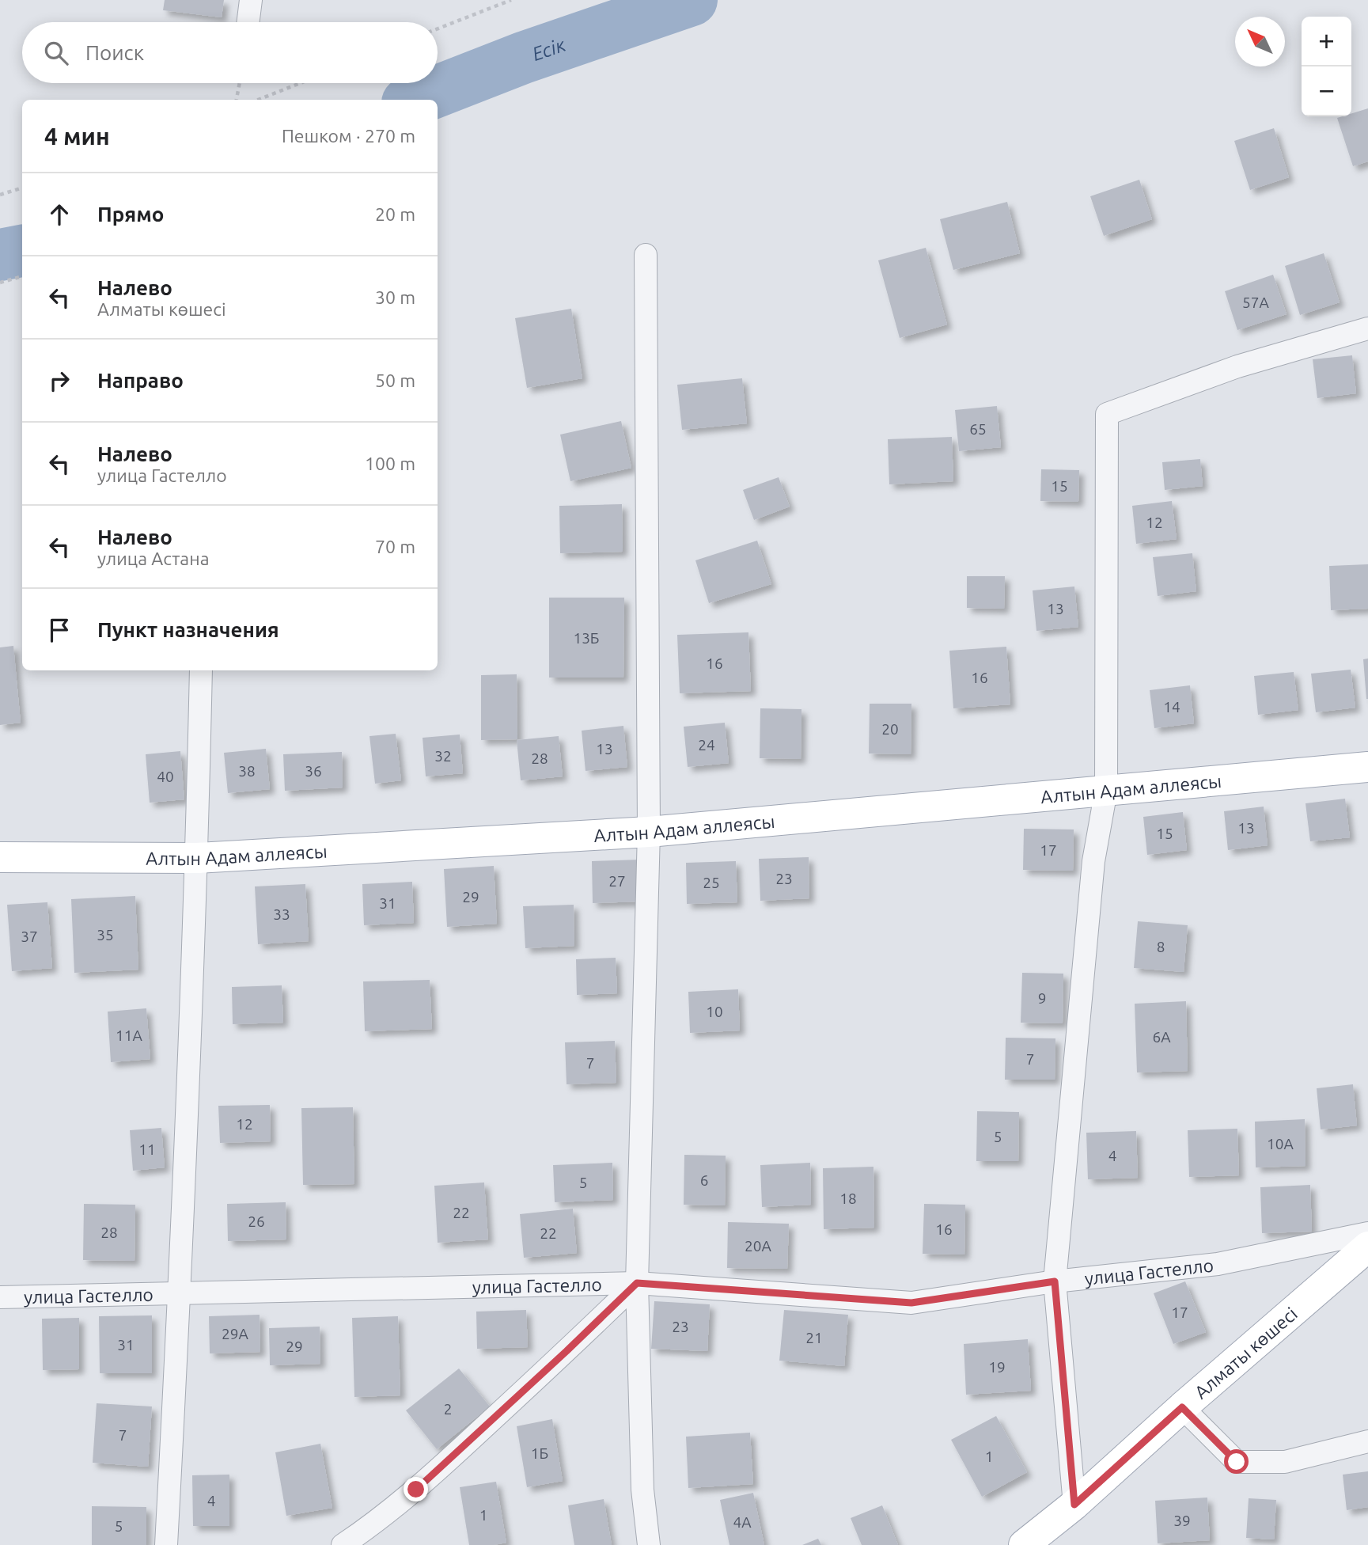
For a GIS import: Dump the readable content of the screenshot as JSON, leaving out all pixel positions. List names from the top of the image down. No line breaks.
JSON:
{"streets":{"main road":["Алтын Адам аллеясы","Алматы көшесі"],"street":["улица Гастелло"]},"water":["Есік"],"house_numbers":["57А","65","15","12","13","13Б","16","16","14","20","24","13","32","28","38","36","40","13","15","17","23","27","25","29","31","33","35","37","8","9","10","11А","6А","7","7","12","5","10А","11","4","6","5","18","22","26","16","28","22","20А","17","23","29А","21","31","29","19","2","7","1Б","1","4","1","39","4А","5"],"north":"top left","page":{"map_buttons":["+","−"],"search":"Поиск","heading":["4 мин","Пешком · 270 m"],"list":[["Прямо","20 m"],["Налево","Алматы көшесі","30 m"],["Направо","50 m"],["Налево","улица Гастелло","100 m"],["Налево","улица Астана","70 m"],"Пункт назначения"]}}
